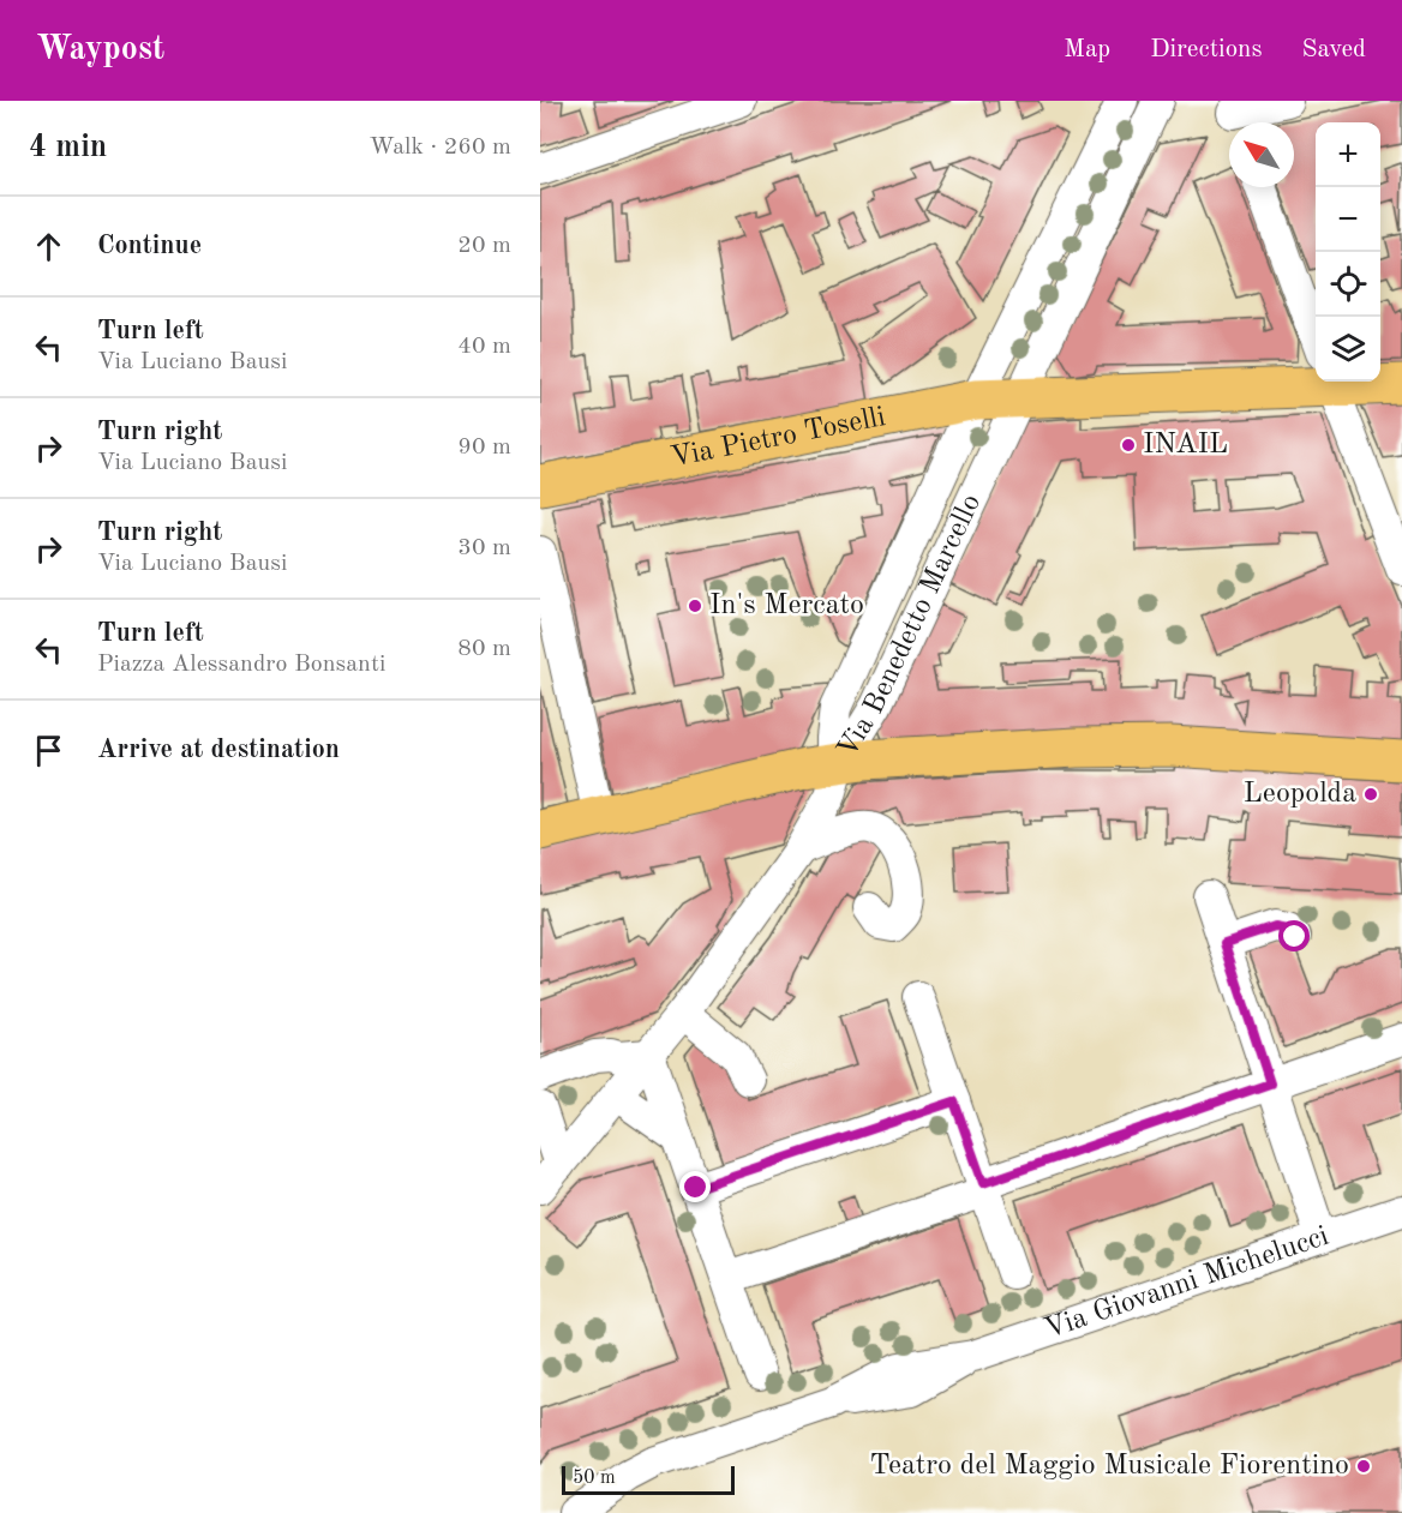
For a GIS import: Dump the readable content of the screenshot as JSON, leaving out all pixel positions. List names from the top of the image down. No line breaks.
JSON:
{"streets":{"main road":["Via Pietro Toselli"],"street":["Via Benedetto Marcello","Via Giovanni Michelucci"]},"crossings":[["Via Pietro Toselli","Via Benedetto Marcello"]],"places":["INAIL","In's Mercato","Leopolda","Teatro del Maggio Musicale Fiorentino"],"scale_bar":"50 m","north":"top left","page":{"header":"Waypost","nav":["Map","Directions","Saved"],"heading":["4 min","Walk · 260 m"],"map_buttons":["+","−"],"list":[["Continue","20 m"],["Turn left","Via Luciano Bausi","40 m"],["Turn right","Via Luciano Bausi","90 m"],["Turn right","Via Luciano Bausi","30 m"],["Turn left","Piazza Alessandro Bonsanti","80 m"],"Arrive at destination"],"scale":"50 m"}}
